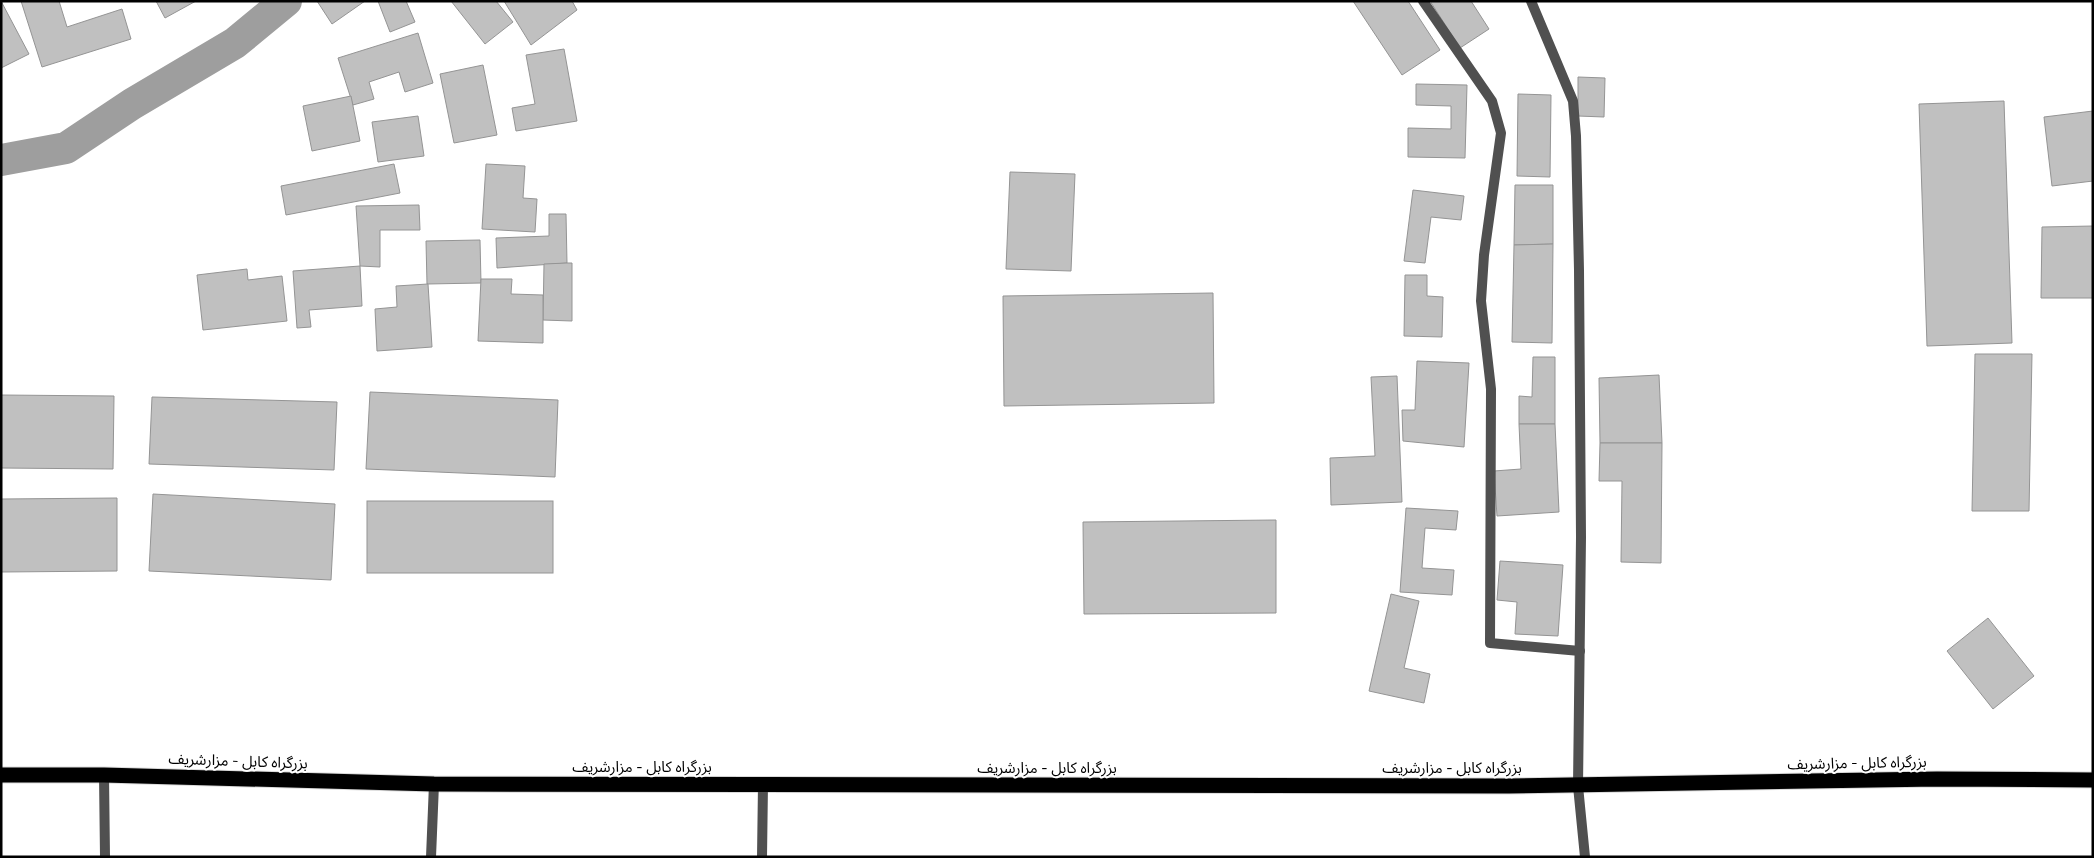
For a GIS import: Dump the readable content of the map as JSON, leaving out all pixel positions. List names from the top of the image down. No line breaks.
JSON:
{"streets":{"highway":["بزرگراه کابل - مزارشریف"]}}
